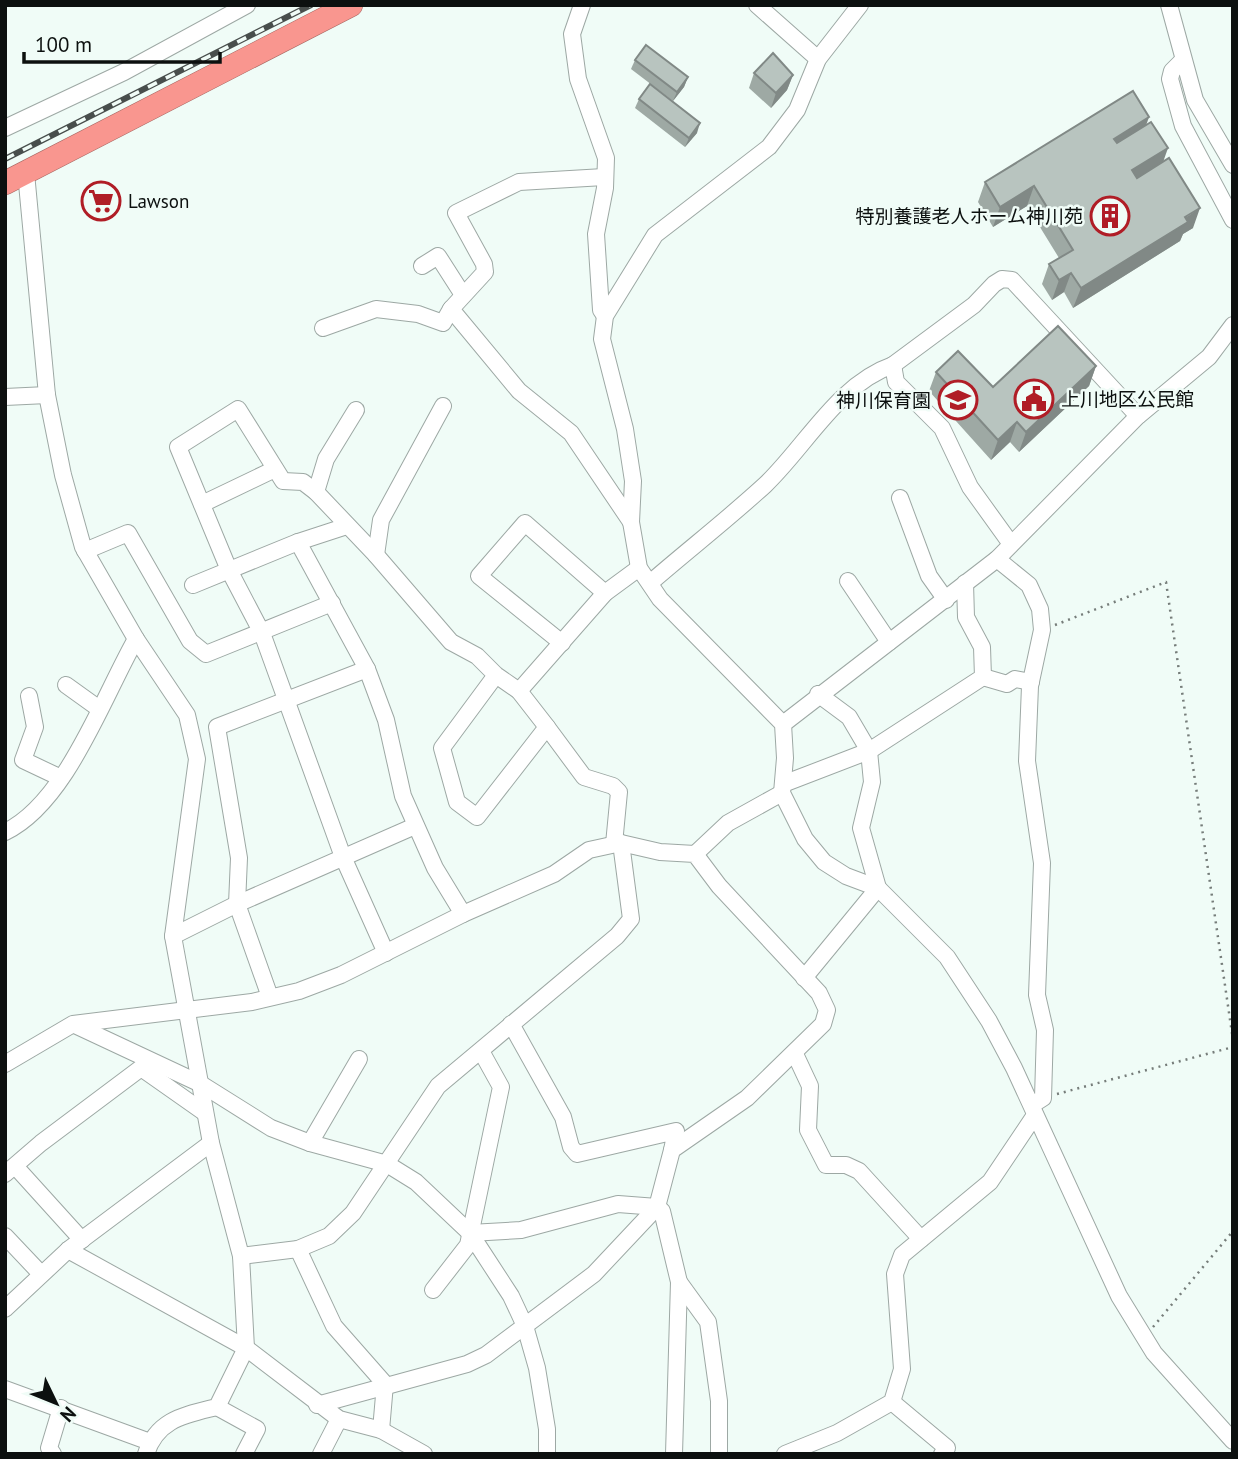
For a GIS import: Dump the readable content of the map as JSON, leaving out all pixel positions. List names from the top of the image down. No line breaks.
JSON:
{"places":{"supermarket":["Lawson"],"building":["特別養護老人ホーム神川苑"],"public building":["上川地区公民館"],"school or university":["神川保育園"]},"scale_bar":"100 m","north":"bottom right"}
